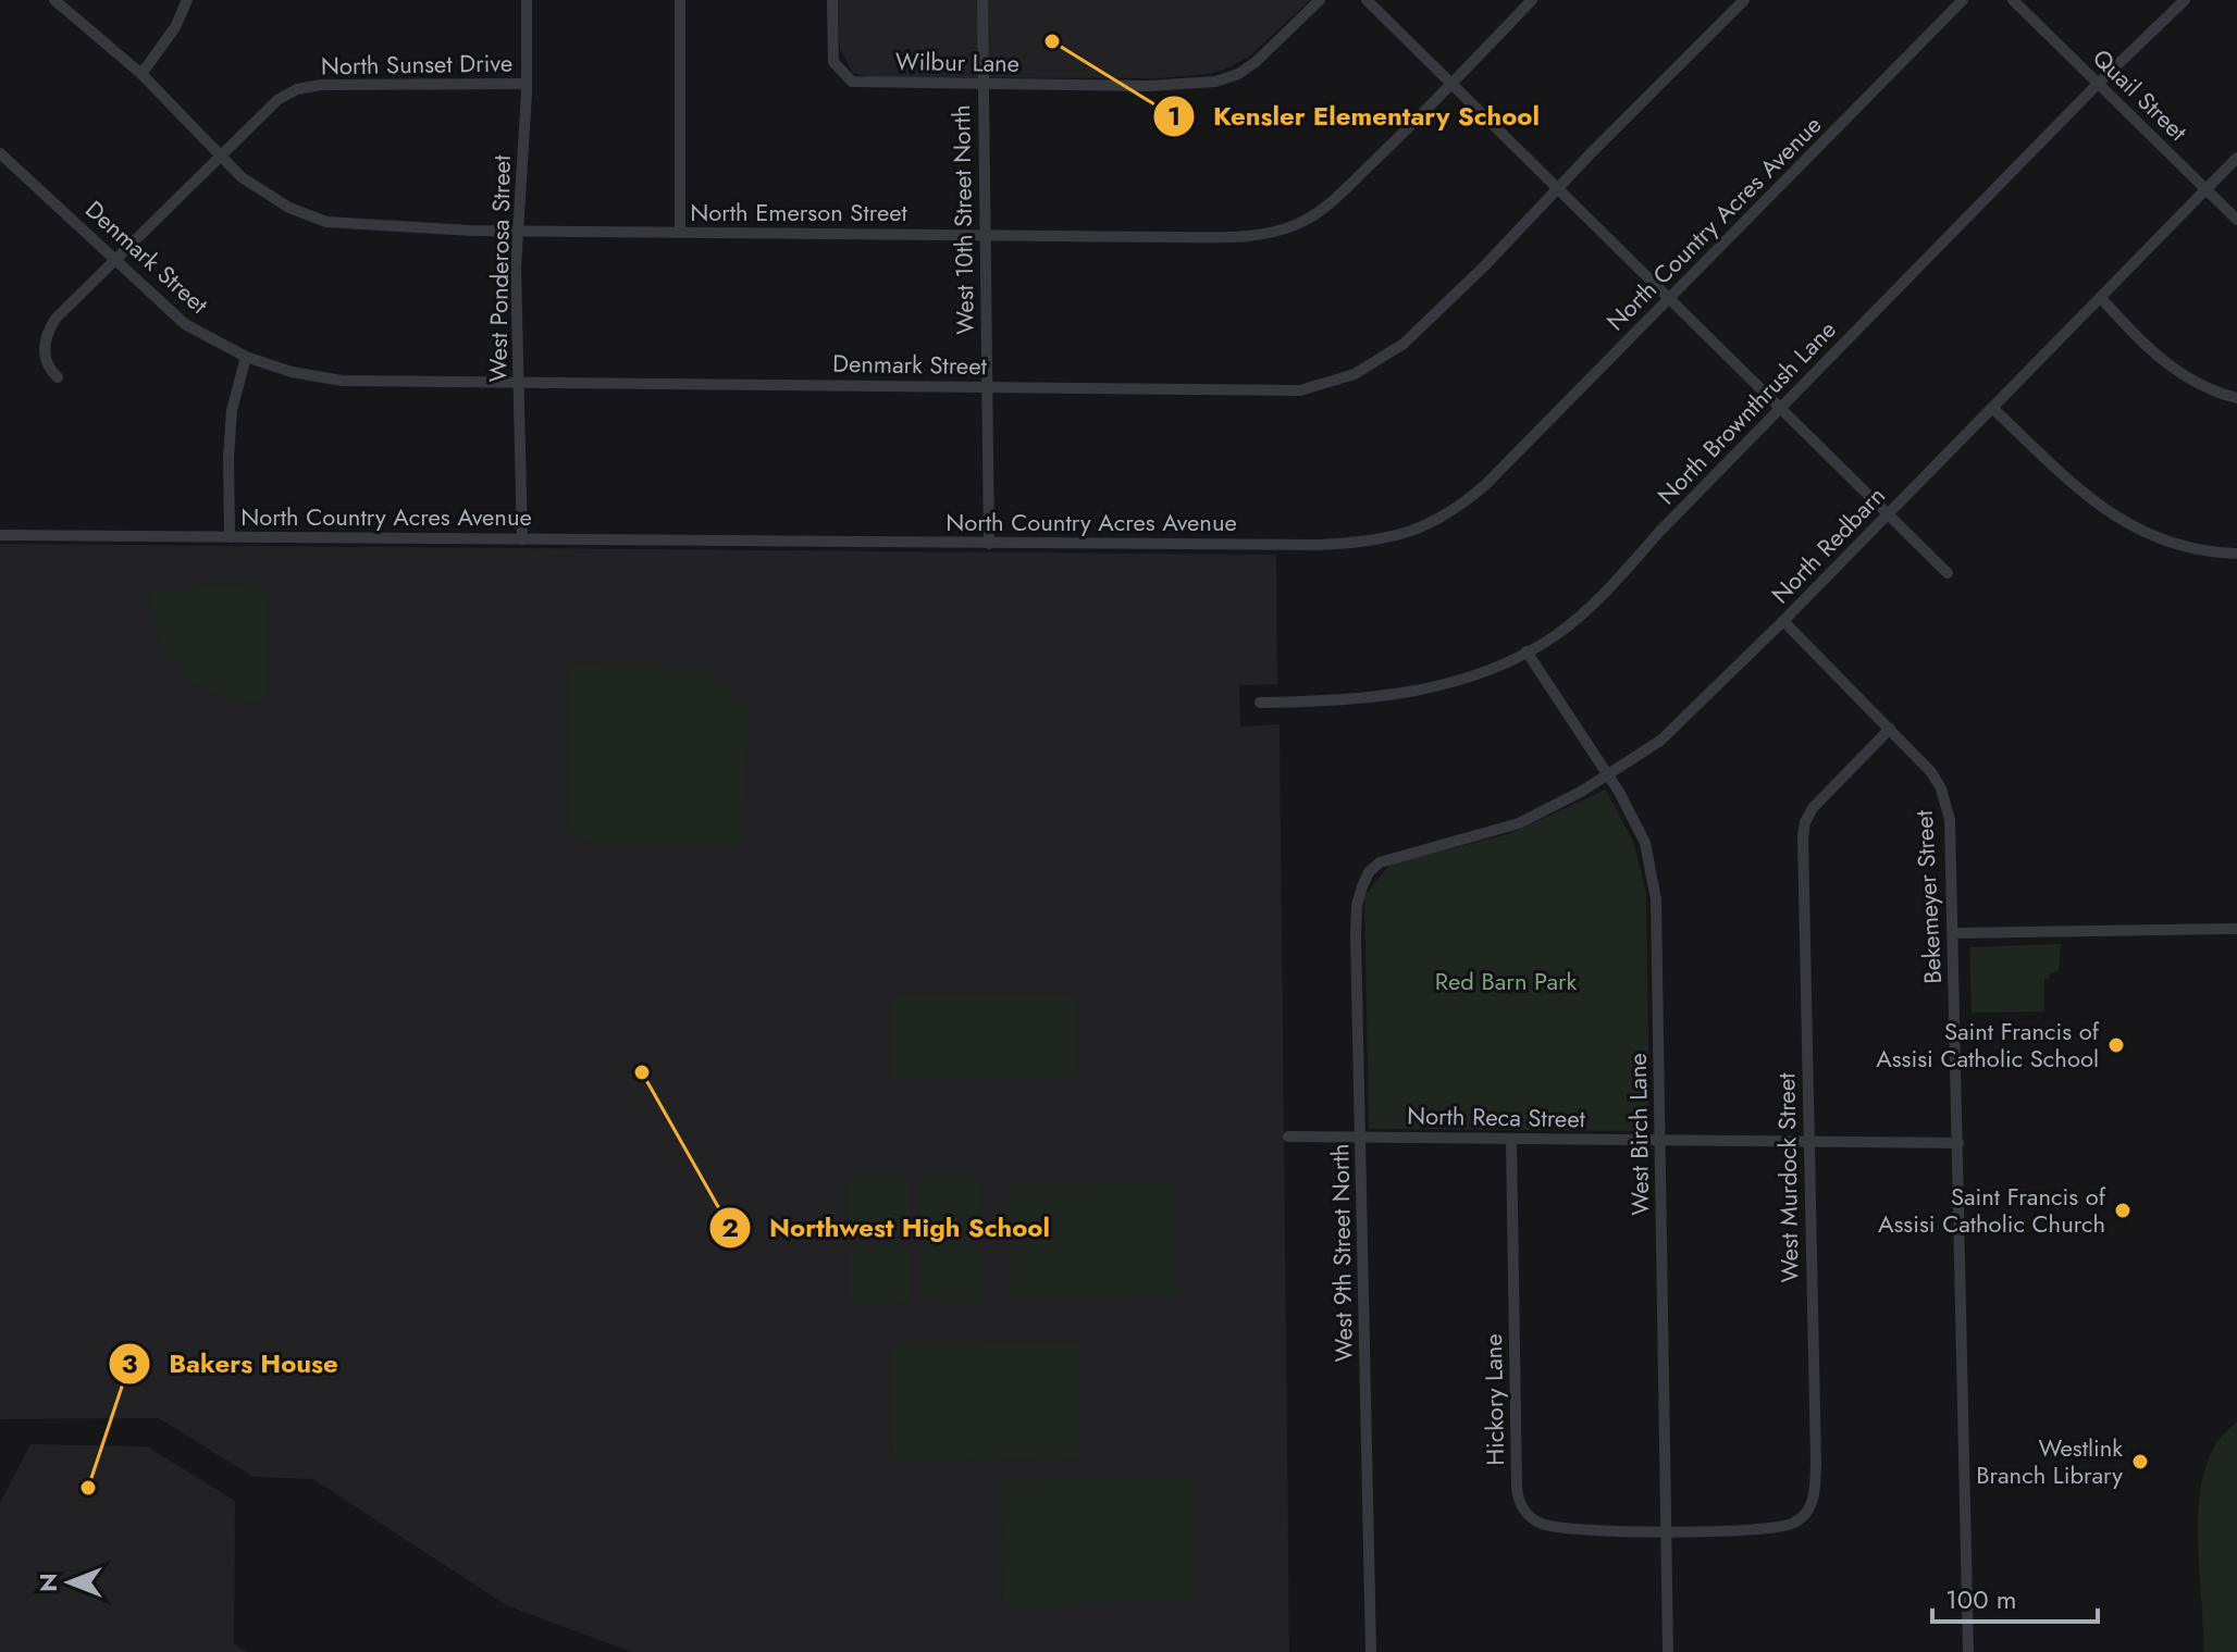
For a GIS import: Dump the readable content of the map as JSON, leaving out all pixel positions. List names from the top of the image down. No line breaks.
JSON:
{"streets":{"street":["Wilbur Lane","North Sunset Drive","Quail Street","North Emerson Street","West 10th Street North","North Country Acres Avenue","Denmark Street","West Ponderosa Street","North Brownthrush Lane","North Redbarn","Bekemeyer Street","North Reca Street","West Birch Lane","West Murdock Street","West 9th Street North","Hickory Lane"]},"crossings":[["Wilbur Lane","West 10th Street North"],["North Sunset Drive","North Emerson Street"],["North Sunset Drive","Denmark Street"],["North Sunset Drive","West Ponderosa Street"],["Quail Street","North Brownthrush Lane"],["Quail Street","North Redbarn"],["North Emerson Street","West 10th Street North"],["North Emerson Street","West Ponderosa Street"],["West 10th Street North","North Country Acres Avenue"],["West 10th Street North","Denmark Street"],["North Country Acres Avenue","West Ponderosa Street"],["Denmark Street","West Ponderosa Street"],["North Brownthrush Lane","West Birch Lane"],["North Redbarn","Bekemeyer Street"],["North Redbarn","West Birch Lane"],["North Redbarn","West 9th Street North"],["Bekemeyer Street","North Reca Street"],["Bekemeyer Street","West Murdock Street"],["North Reca Street","West Birch Lane"],["North Reca Street","West Murdock Street"],["North Reca Street","West 9th Street North"],["North Reca Street","Hickory Lane"],["West Birch Lane","West Murdock Street"],["West Birch Lane","Hickory Lane"],["West Murdock Street","Hickory Lane"]],"parks":["Red Barn Park"],"places":["Kensler Elementary School","Saint Francis of Assisi Catholic School","Northwest High School","Saint Francis of Assisi Catholic Church","Westlink Branch Library","Bakers House"],"scale_bar":"100 m","north":"left"}
